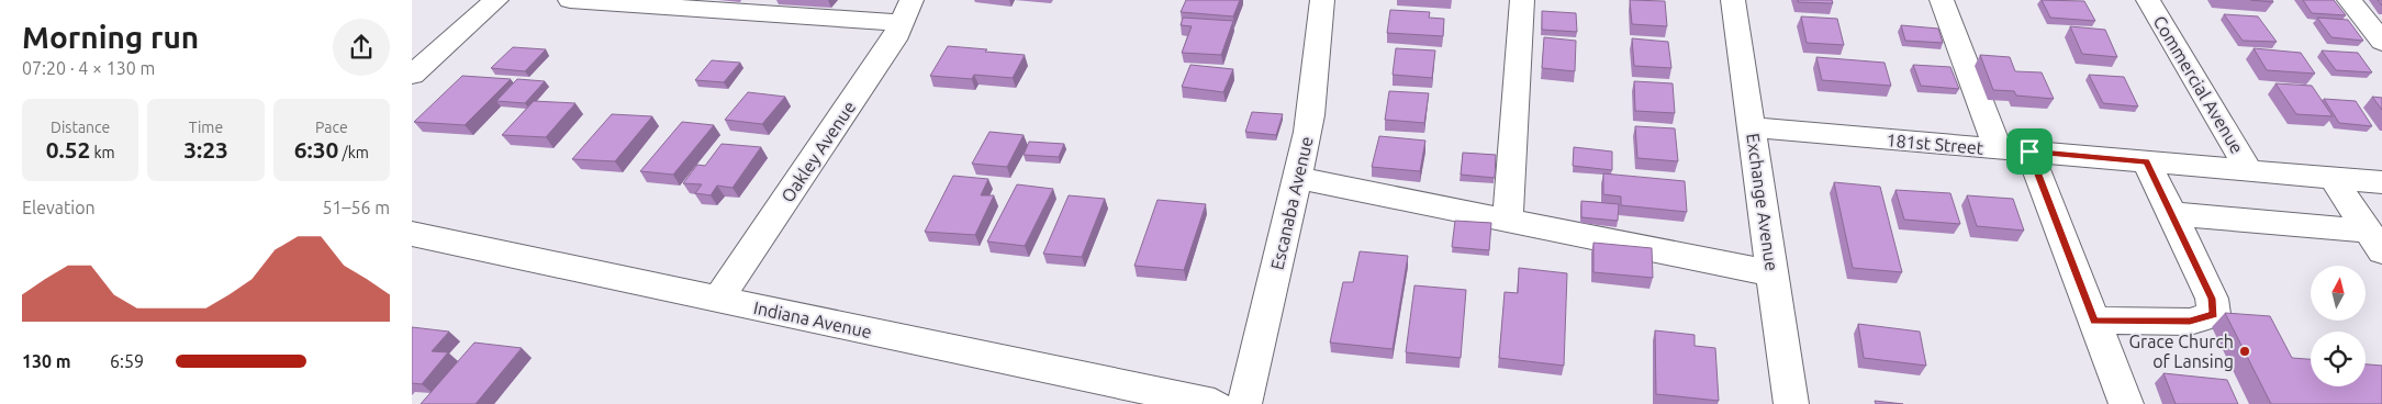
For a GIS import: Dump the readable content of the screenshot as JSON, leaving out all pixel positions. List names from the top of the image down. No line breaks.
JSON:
{"streets":{"street":["Commercial Avenue","181st Street","Oakley Avenue","Exchange Avenue","Escanaba Avenue","Indiana Avenue"]},"crossings":[["Commercial Avenue","181st Street"],["181st Street","Exchange Avenue"],["Oakley Avenue","Indiana Avenue"]],"places":["Grace Church of Lansing"],"north":"top","page":{"heading":["Morning run","07:20 · 4 × 130 m"],"stats":[["Distance","0.52 km"],["Time","3:23"],["Pace","6:30 /km"]],"chart":["Elevation","51–56 m"],"list":[{"name":"130 m","note":"6:59"}]}}
